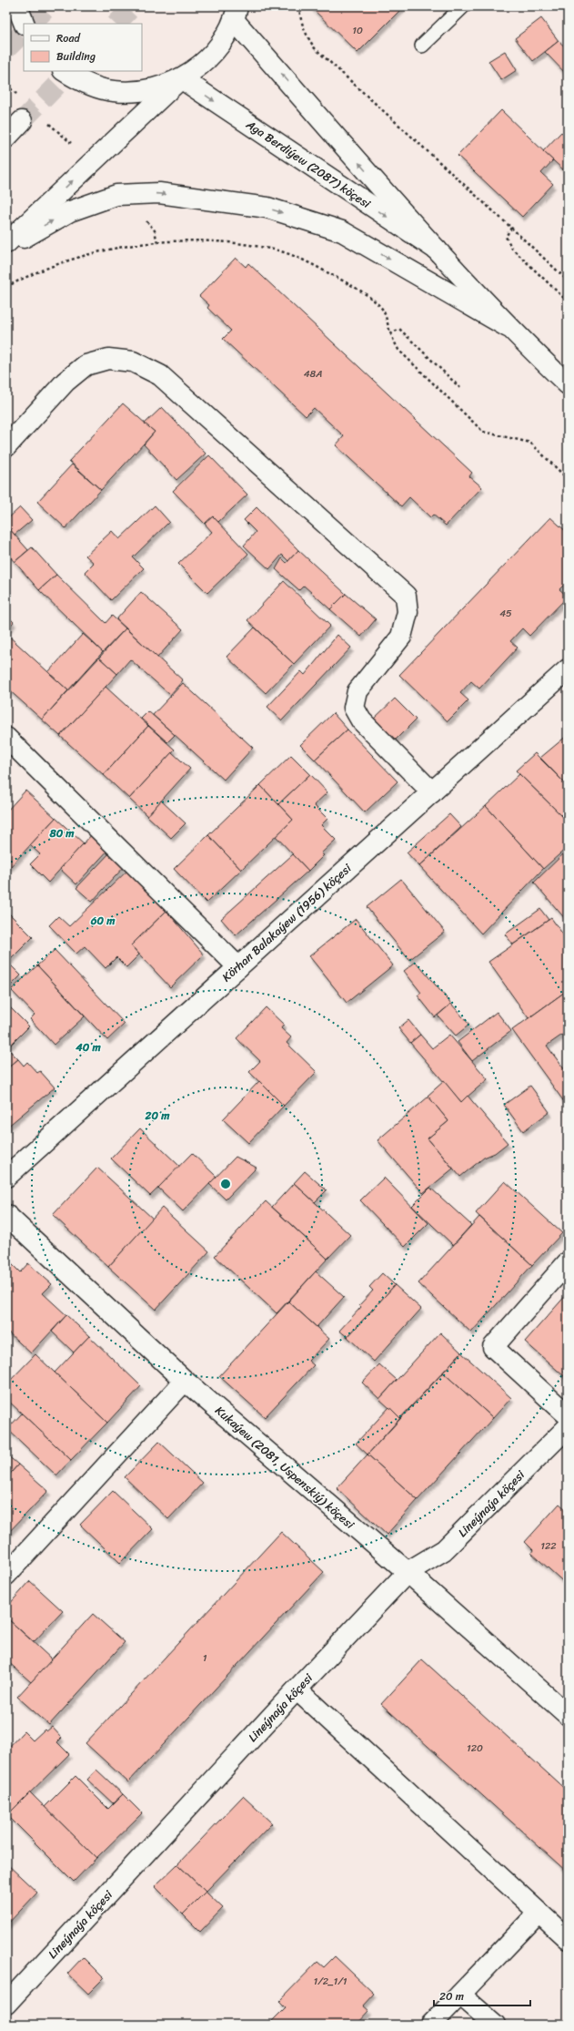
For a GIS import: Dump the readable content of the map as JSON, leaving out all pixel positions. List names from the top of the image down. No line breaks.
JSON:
{"streets":{"street":["Aga Berdiýew (2087) köçesi","Körhan Balakaýew (1956) köçesi","Kukaýew (2081, Uspenskiý) köçesi","Lineýnaýa köçesi"]},"crossings":[["Kukaýew (2081, Uspenskiý) köçesi","Lineýnaýa köçesi"]],"house_numbers":["10","48A","45","122","1","120","1/2_1/1"],"legend":["Road","Building"],"scale_bar":"20 m","rings":["80 m","60 m","40 m","20 m"]}
